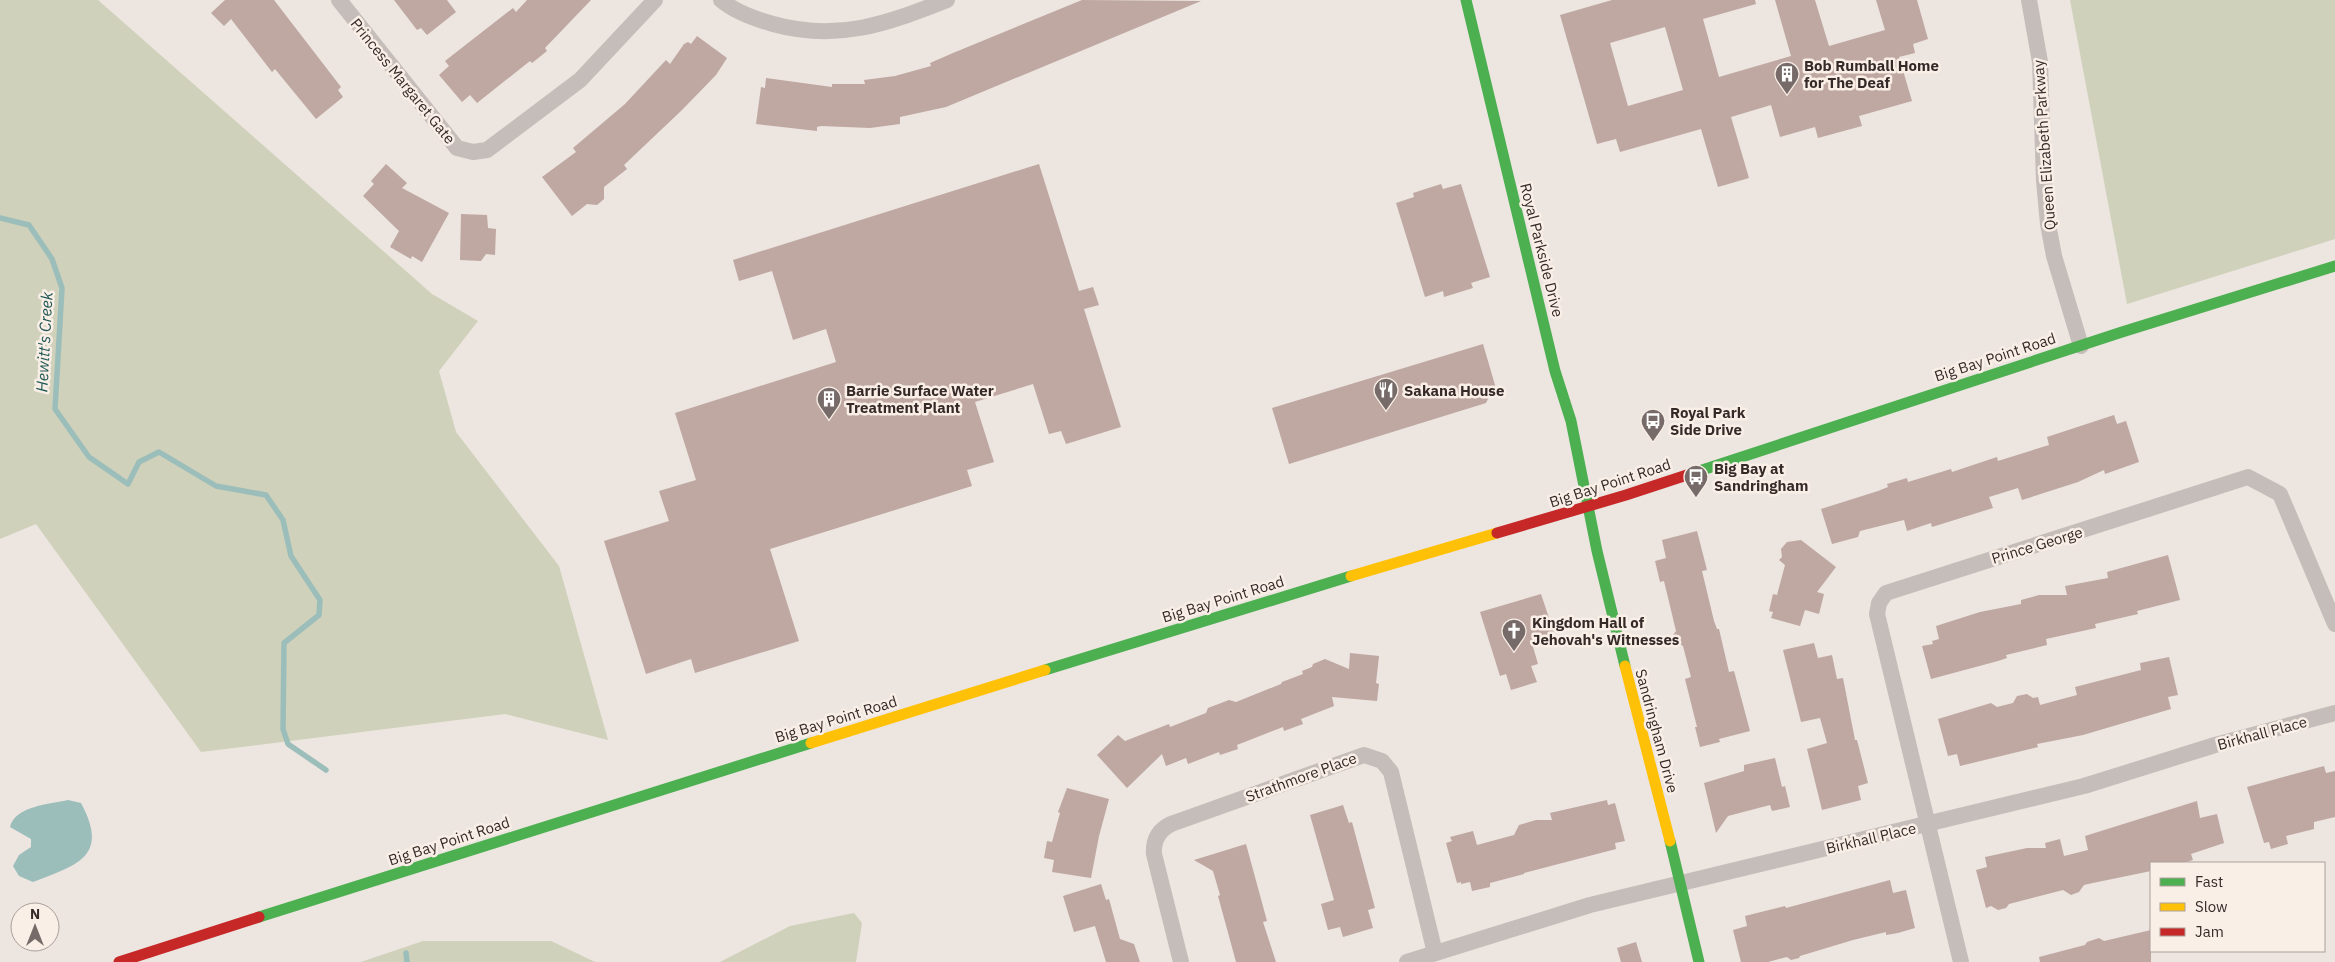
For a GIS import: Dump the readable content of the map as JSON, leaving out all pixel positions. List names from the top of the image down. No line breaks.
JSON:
{"streets":{"main road":["Royal Parkside Drive","Big Bay Point Road","Sandringham Drive"],"street":["Princess Margaret Gate","Queen Elizabeth Parkway","Prince George","Birkhall Place","Strathmore Place"]},"crossings":[["Queen Elizabeth Parkway","Big Bay Point Road"],["Royal Parkside Drive","Big Bay Point Road"],["Royal Parkside Drive","Sandringham Drive"],["Big Bay Point Road","Sandringham Drive"],["Prince George","Birkhall Place"],["Sandringham Drive","Birkhall Place"],["Birkhall Place","Strathmore Place"]],"water":["Hewitt's Creek"],"places":{"building":["Bob Rumball Home for The Deaf","Barrie Surface Water Treatment Plant"],"restaurant":["Sakana House"],"bus stop":["Royal Park Side Drive","Big Bay at Sandringham"],"church":["Kingdom Hall of Jehovah's Witnesses"]},"legend":["Fast","Slow","Jam"],"north":"top"}
